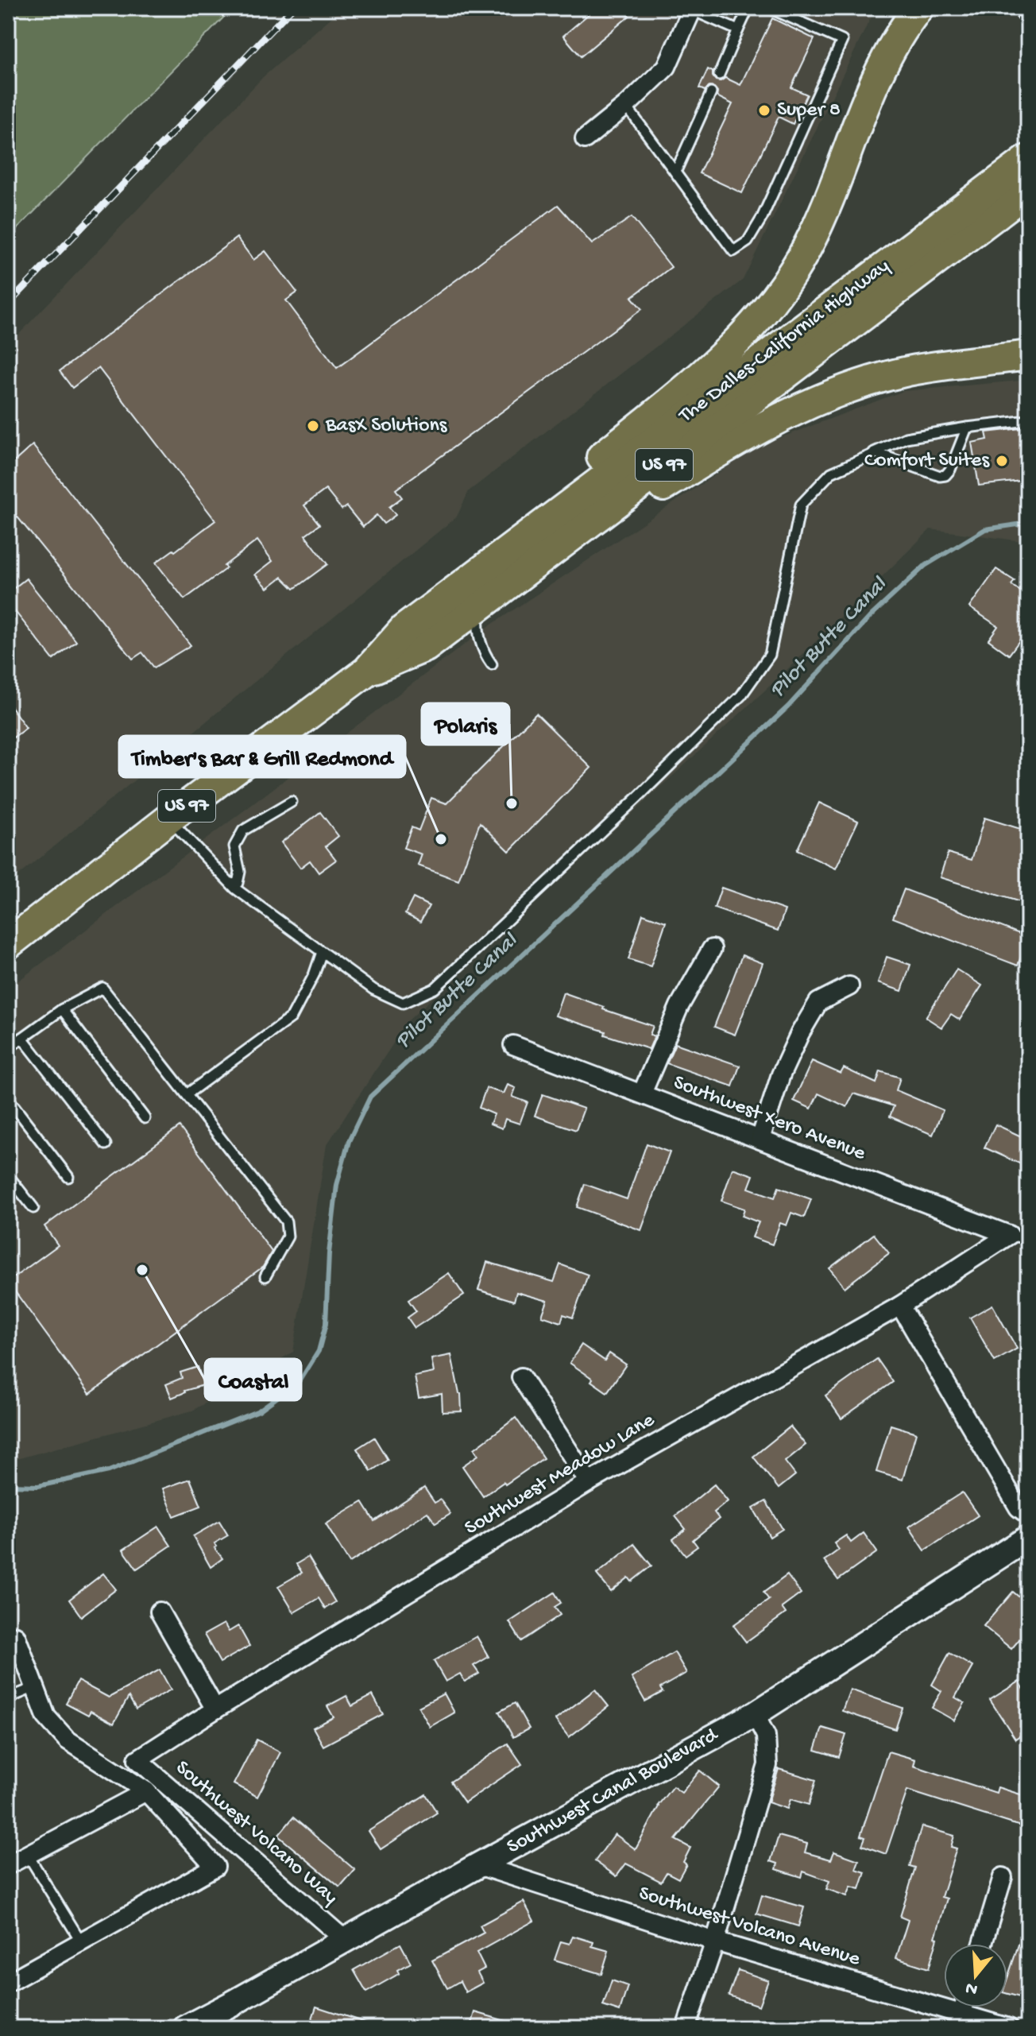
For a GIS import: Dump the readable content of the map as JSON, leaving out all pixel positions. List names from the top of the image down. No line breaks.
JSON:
{"streets":{"highway":["The Dalles-California Highway","US 97"],"main road":["Southwest Canal Boulevard"],"street":["Southwest Xero Avenue","Southwest Meadow Lane","Southwest Volcano Way","Southwest Volcano Avenue"]},"crossings":[["Southwest Xero Avenue","Southwest Meadow Lane"],["Southwest Meadow Lane","Southwest Volcano Way"],["Southwest Canal Boulevard","Southwest Volcano Way"],["Southwest Canal Boulevard","Southwest Volcano Avenue"]],"water":["Pilot Butte Canal"],"places":["Super 8","BasX Solutions","Comfort Suites","Polaris","Timber's Bar & Grill Redmond","Coastal"],"north":"bottom"}
